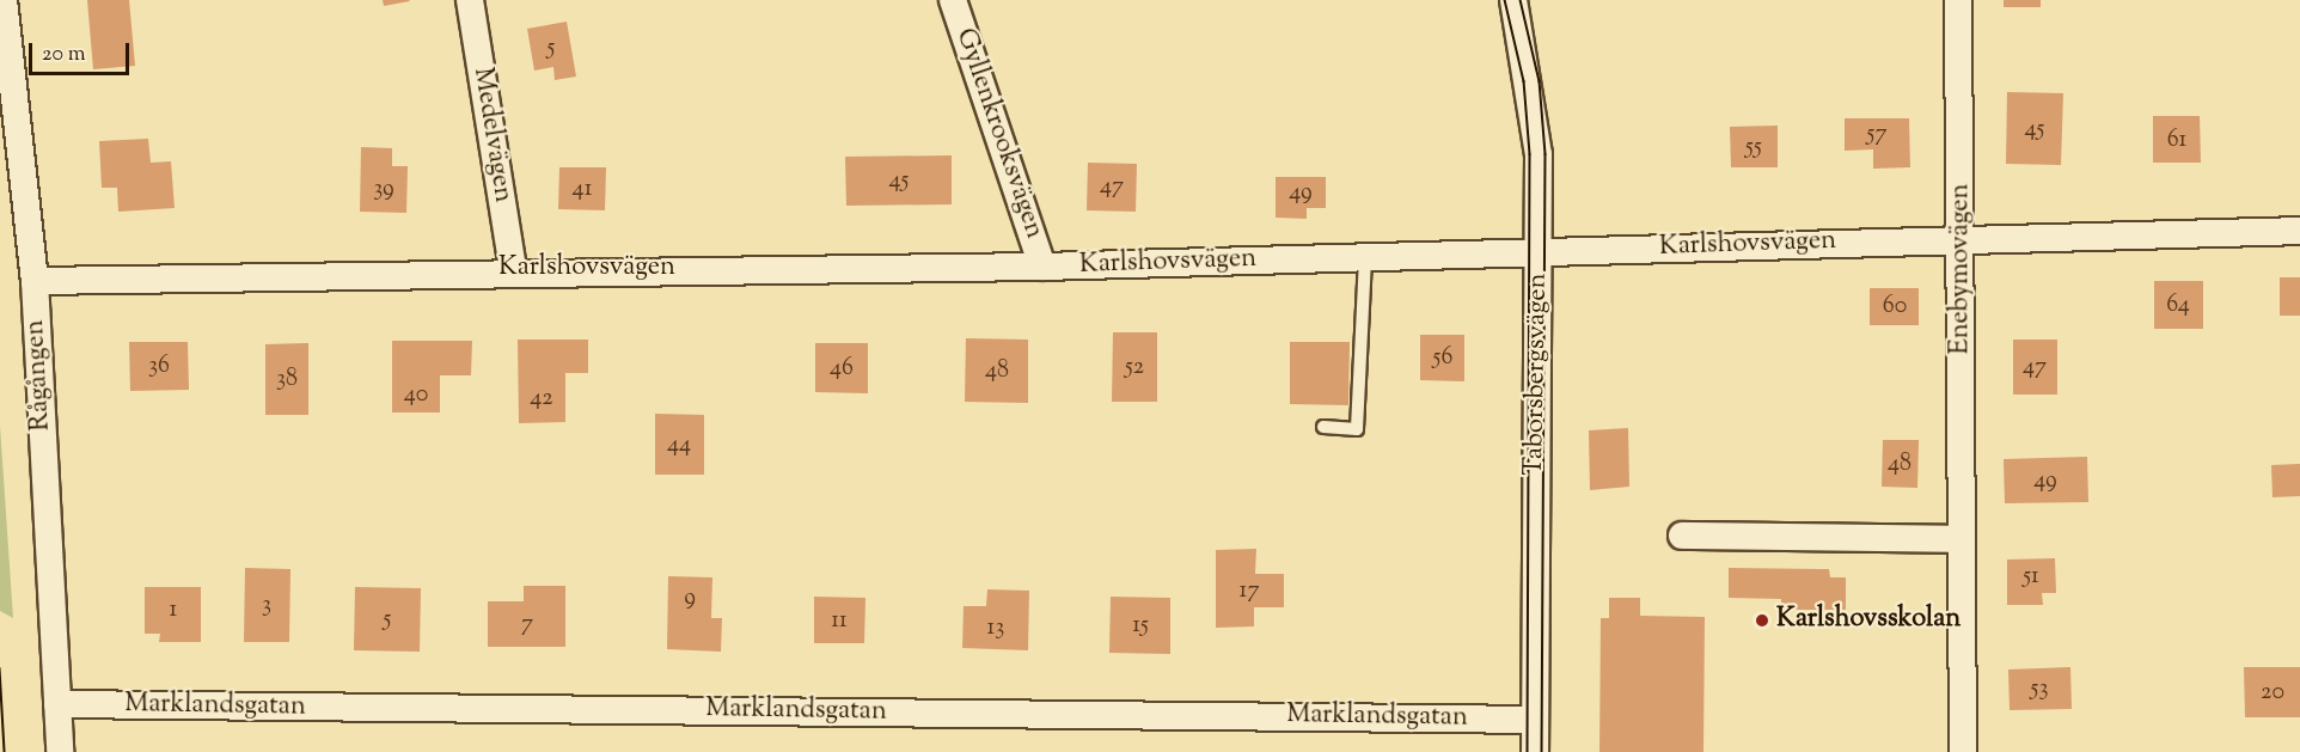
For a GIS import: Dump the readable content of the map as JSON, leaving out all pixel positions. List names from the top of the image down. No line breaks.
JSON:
{"streets":{"street":["Gyllenkrooksvägen","Medelvägen","Karlshovsvägen","Enebymovägen","Taborsbergsvägen","Rågången","Marklandsgatan"]},"crossings":[["Gyllenkrooksvägen","Karlshovsvägen"],["Medelvägen","Karlshovsvägen"],["Karlshovsvägen","Enebymovägen"],["Karlshovsvägen","Taborsbergsvägen"],["Karlshovsvägen","Rågången"],["Taborsbergsvägen","Marklandsgatan"],["Rågången","Marklandsgatan"]],"places":["Karlshovsskolan"],"house_numbers":["5","45","57","61","55","45","47","39","41","49","64","60","56","36","52","47","46","48","38","40","42","44","48","49","51","17","9","3","1","5","11","7","15","13","53","20"],"scale_bar":"20 m"}
